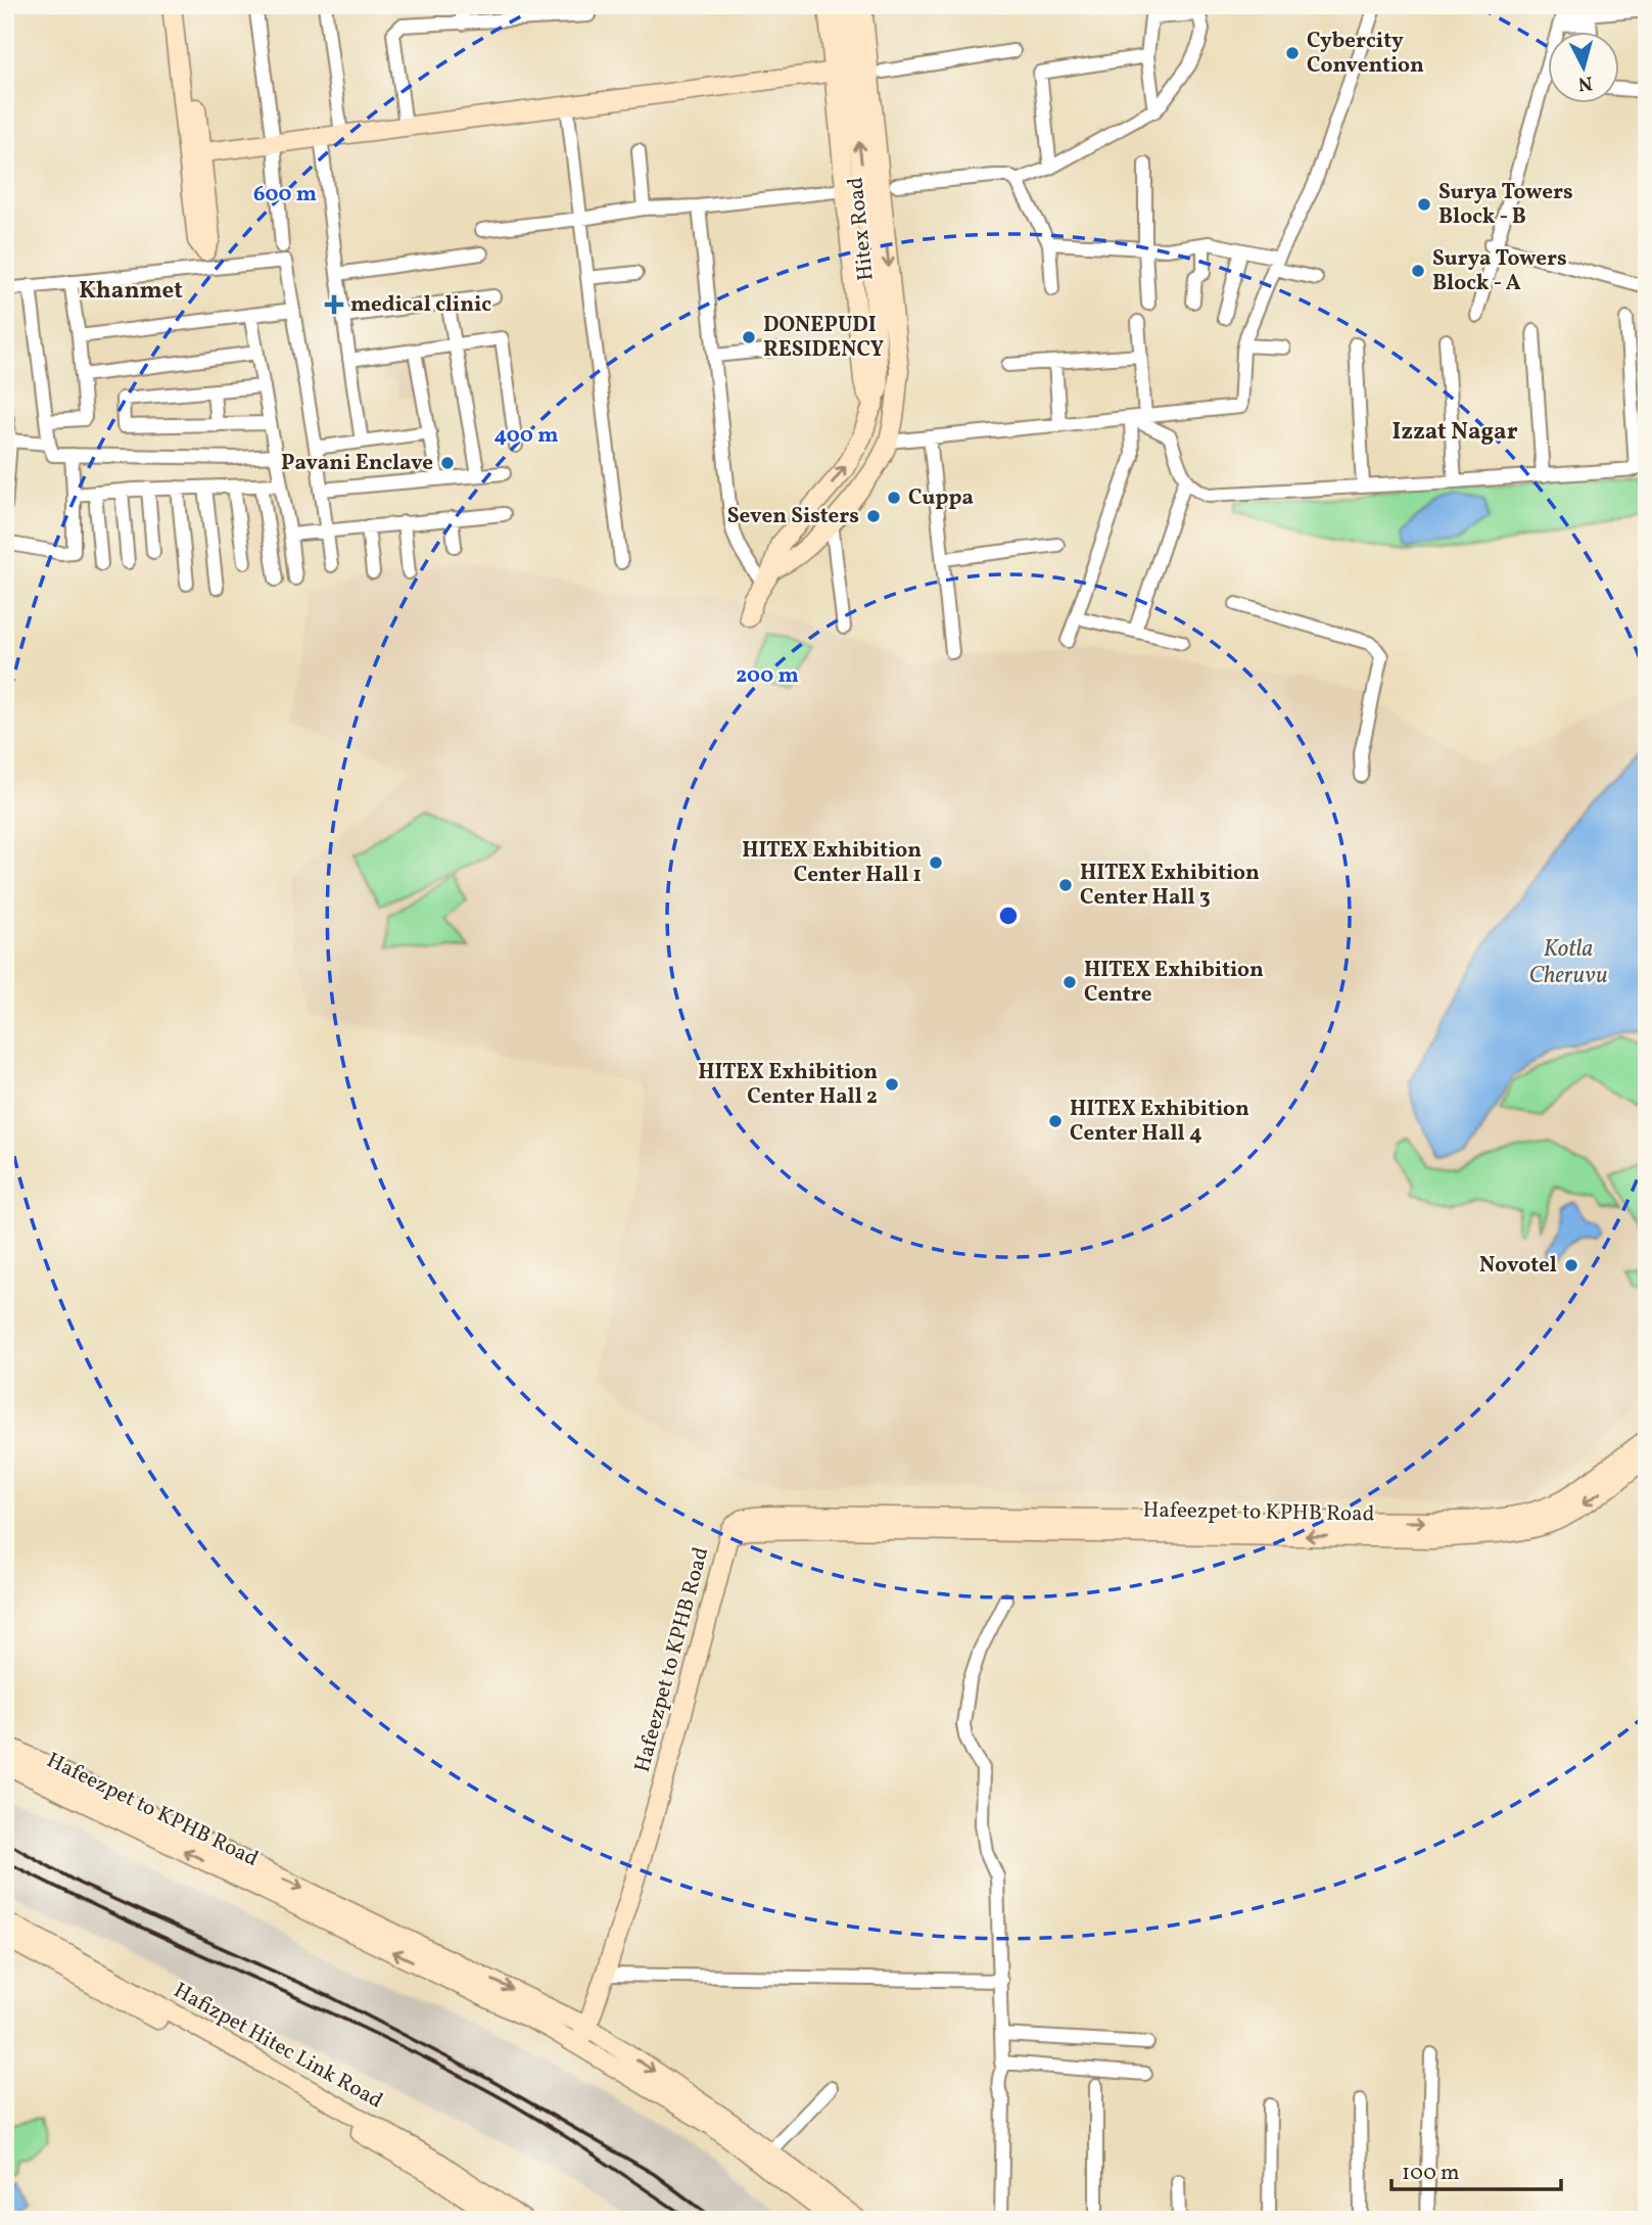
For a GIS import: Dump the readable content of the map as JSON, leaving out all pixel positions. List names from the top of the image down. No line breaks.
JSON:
{"streets":{"main road":["Hitex Road","Hafeezpet to KPHB Road","Hafizpet Hitec Link Road"]},"districts":["Khanmet","Izzat Nagar"],"water":["Kotla Cheruvu"],"places":{"other":["Cybercity Convention","Surya Towers Block - B","Surya Towers Block - A","DONEPUDI RESIDENCY","Pavani Enclave","Cuppa","Seven Sisters","HITEX Exhibition Center Hall 1","HITEX Exhibition Center Hall 3","HITEX Exhibition Centre","HITEX Exhibition Center Hall 2","HITEX Exhibition Center Hall 4","Novotel"],"health":["medical clinic"]},"scale_bar":"100 m","north":"bottom","rings":["600 m","400 m","200 m"]}
